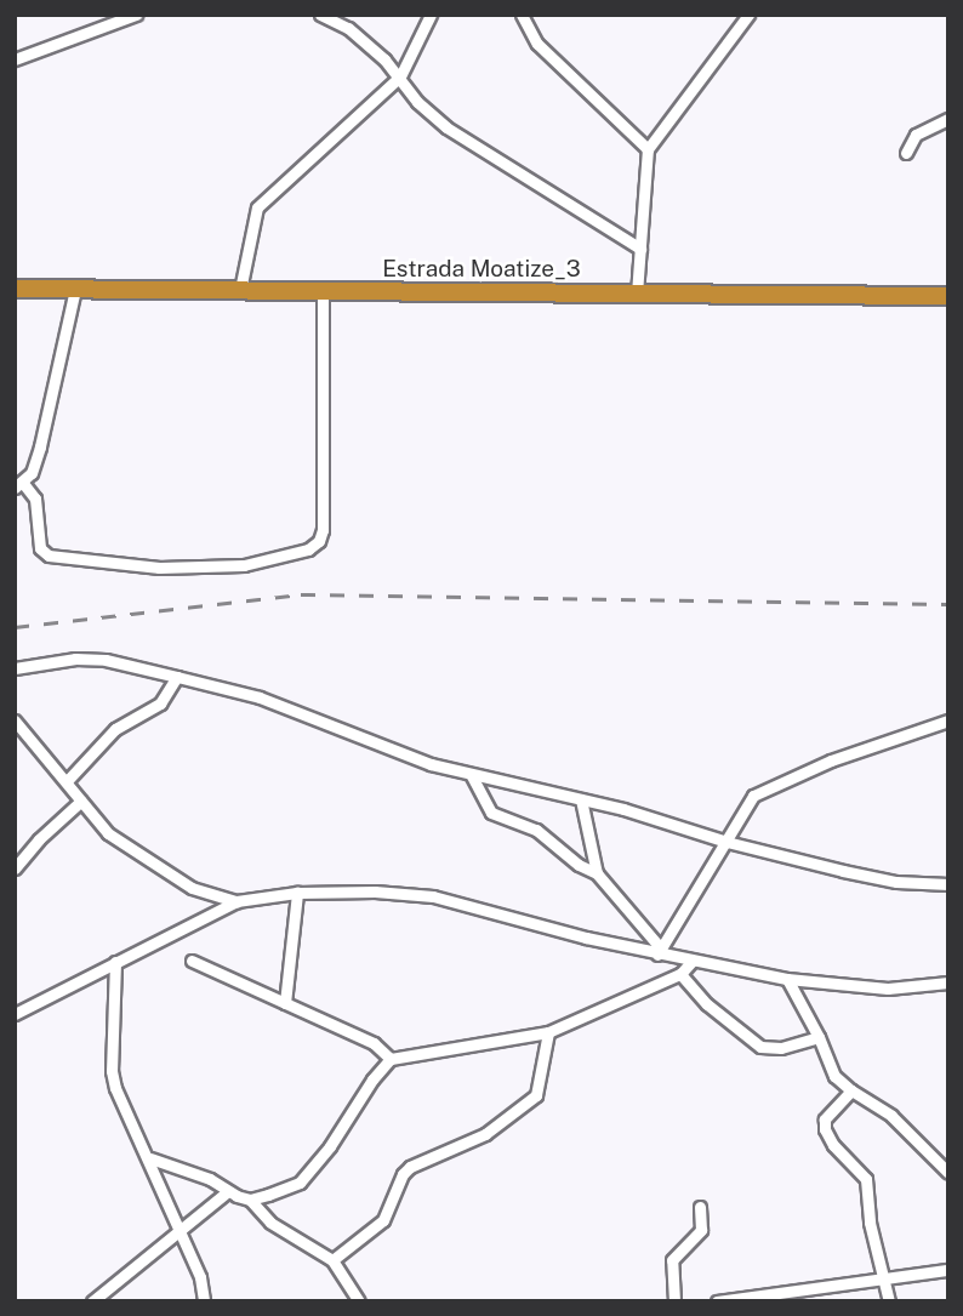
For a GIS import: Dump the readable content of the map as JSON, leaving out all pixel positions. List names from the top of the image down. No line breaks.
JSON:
{"streets":{"highway":["Estrada Moatize_3"]}}
